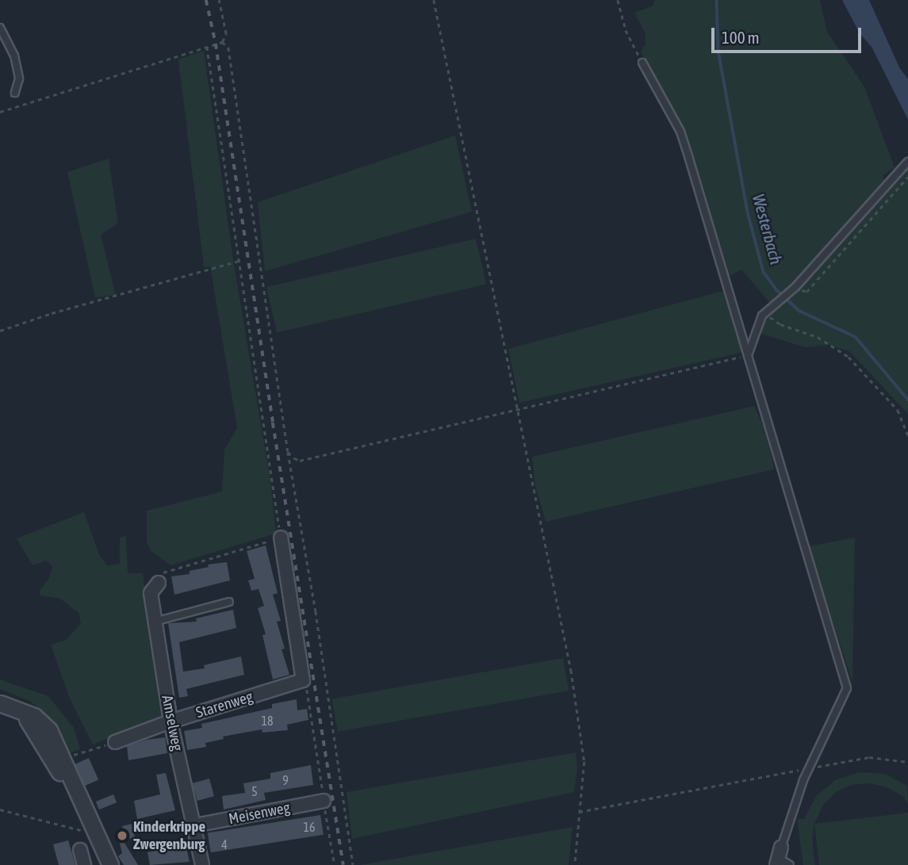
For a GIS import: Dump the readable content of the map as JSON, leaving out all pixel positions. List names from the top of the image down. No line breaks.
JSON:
{"streets":{"street":["Starenweg","Amselweg","Meisenweg"]},"crossings":[["Starenweg","Amselweg"],["Amselweg","Meisenweg"]],"water":["Westerbach"],"places":["Kinderkrippe Zwergenburg"],"house_numbers":["18","9","5","16","4"],"scale_bar":"100 m"}
